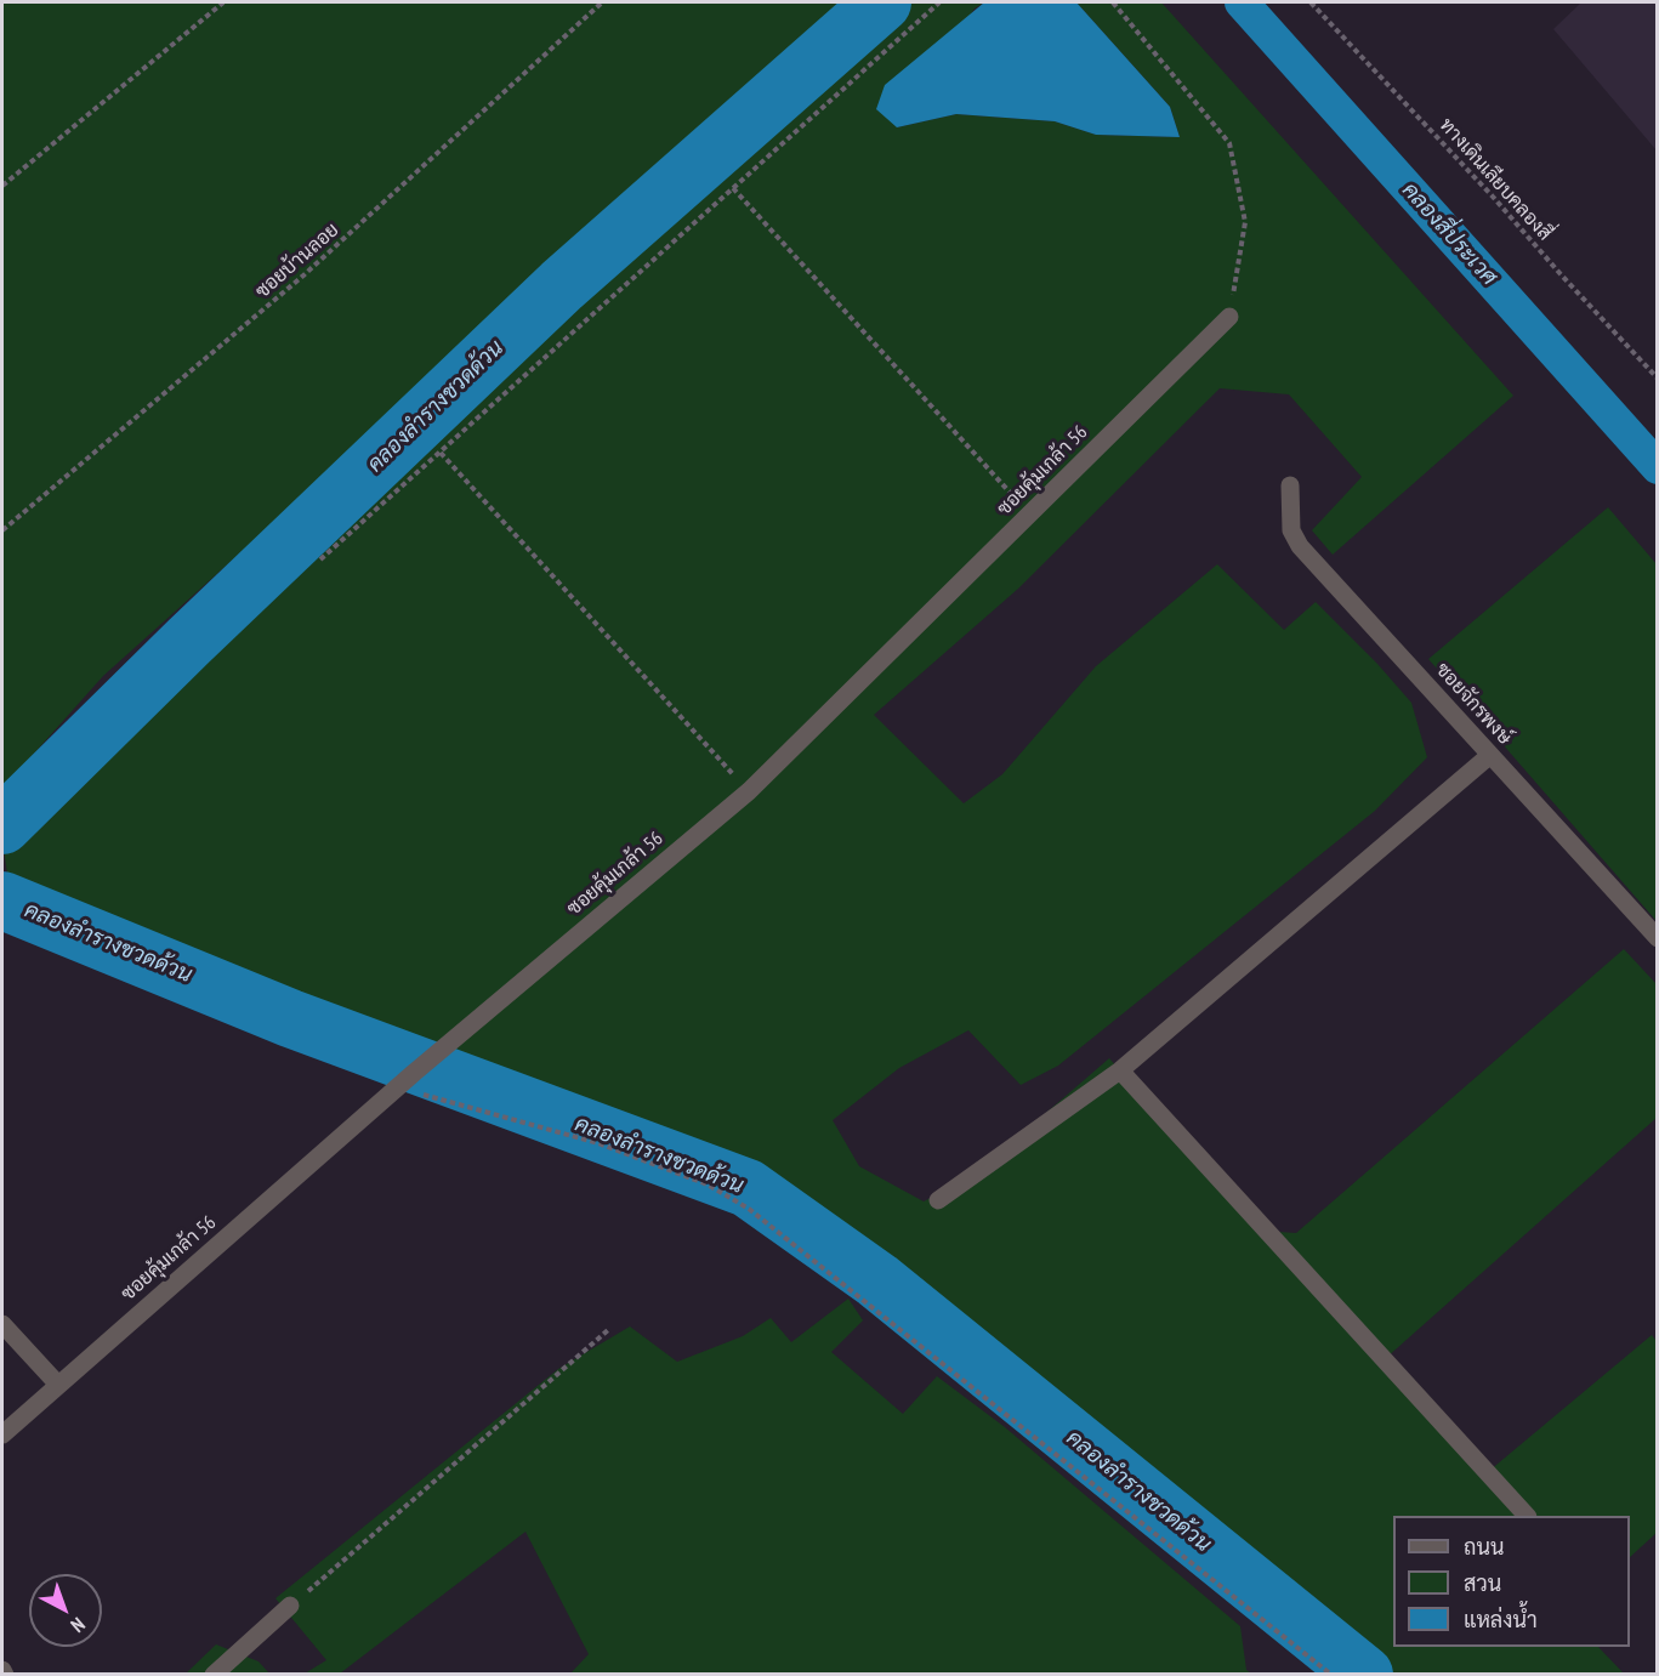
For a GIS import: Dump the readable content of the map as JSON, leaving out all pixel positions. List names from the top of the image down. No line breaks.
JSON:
{"streets":{"street":["ซอยคุ้มเกล้า 56","ซอยจักรพงษ์"],"path":["ทางเดินเลียบคลองสี่","ซอยบ้านลอย"]},"water":["คลองสี่ประเวศ","คลองลำรางชวดด้วน"],"legend":["ถนน","สวน","แหล่งน้ำ"],"north":"bottom right"}
